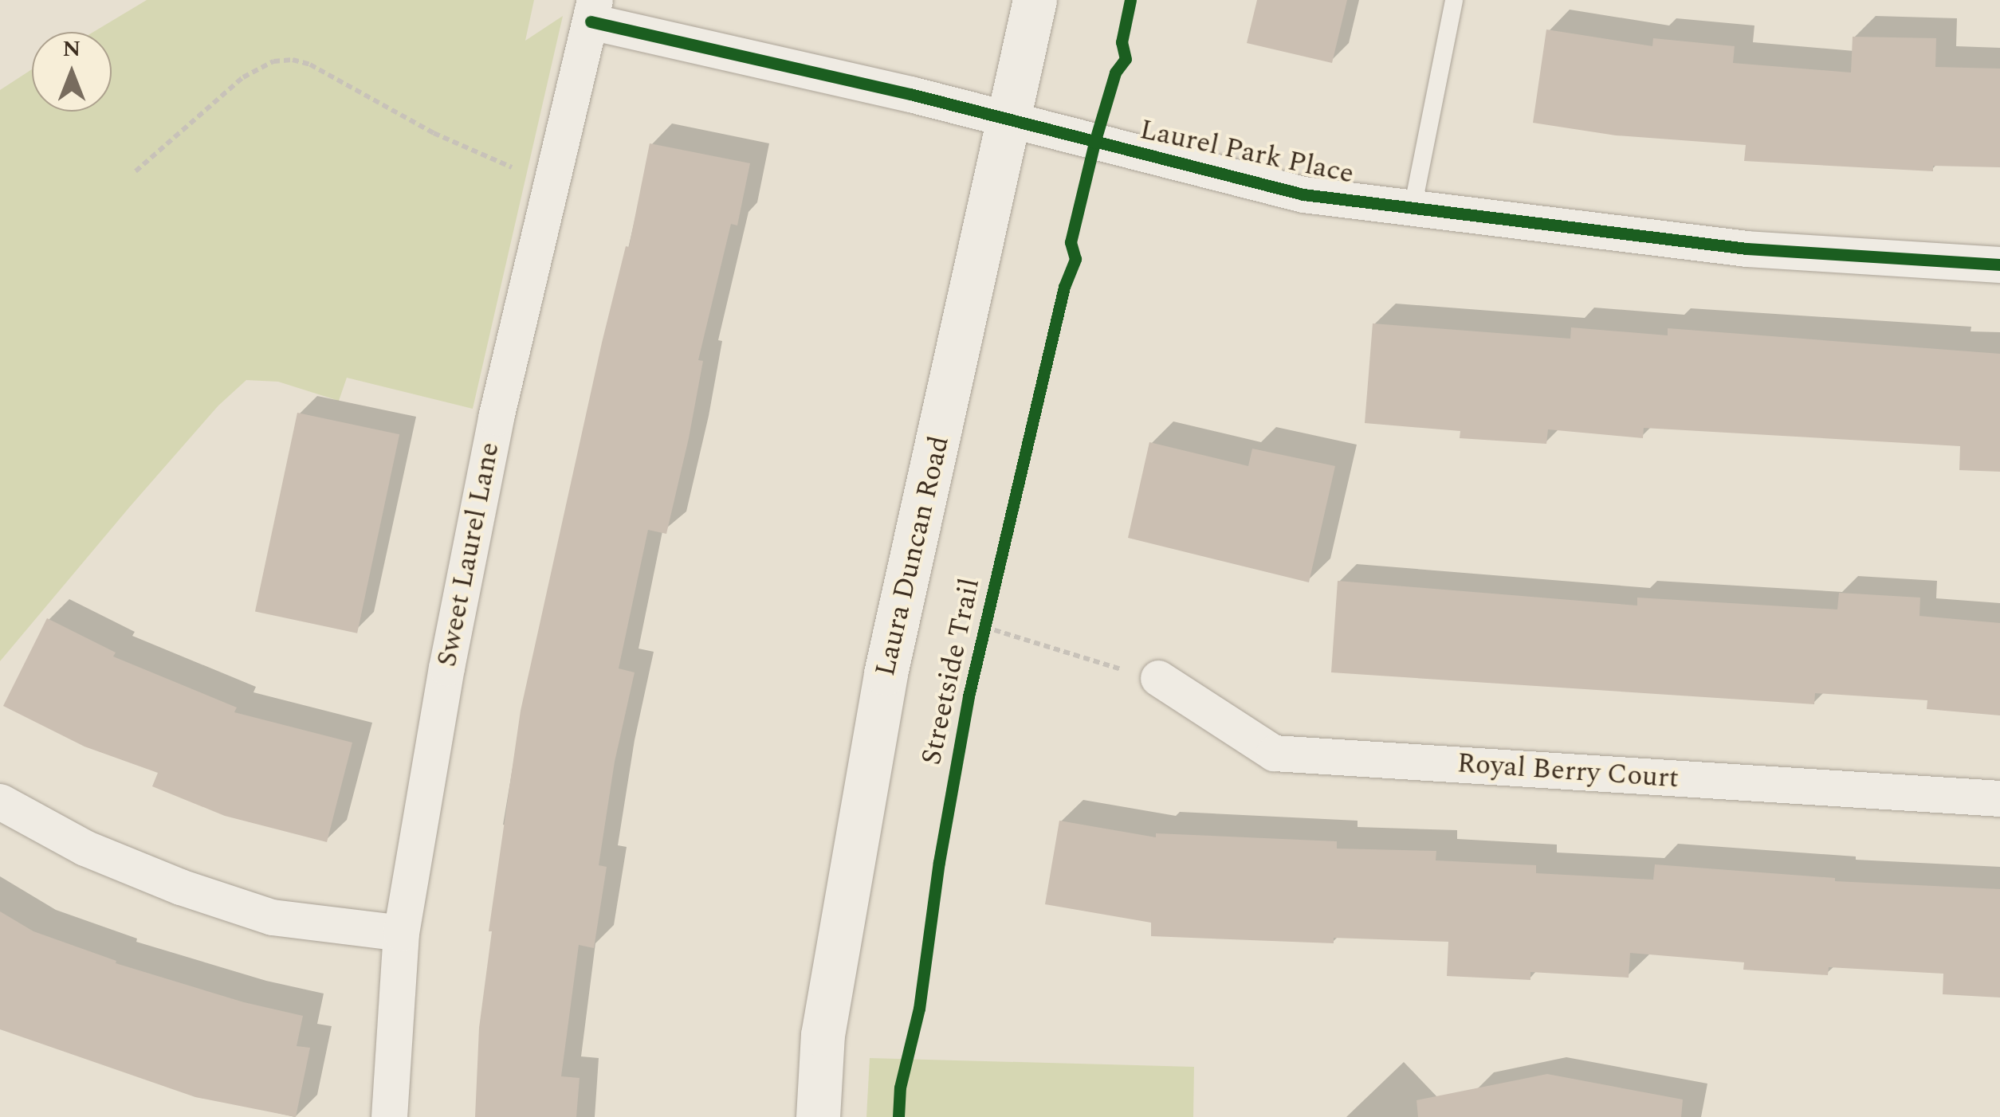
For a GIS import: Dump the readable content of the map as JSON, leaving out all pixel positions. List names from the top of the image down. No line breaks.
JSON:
{"streets":{"street":["Laurel Park Place","Sweet Laurel Lane","Laura Duncan Road","Royal Berry Court"],"cycle path":["Streetside Trail"]},"crossings":[["Laurel Park Place","Sweet Laurel Lane"],["Laurel Park Place","Laura Duncan Road"]],"north":"top"}
